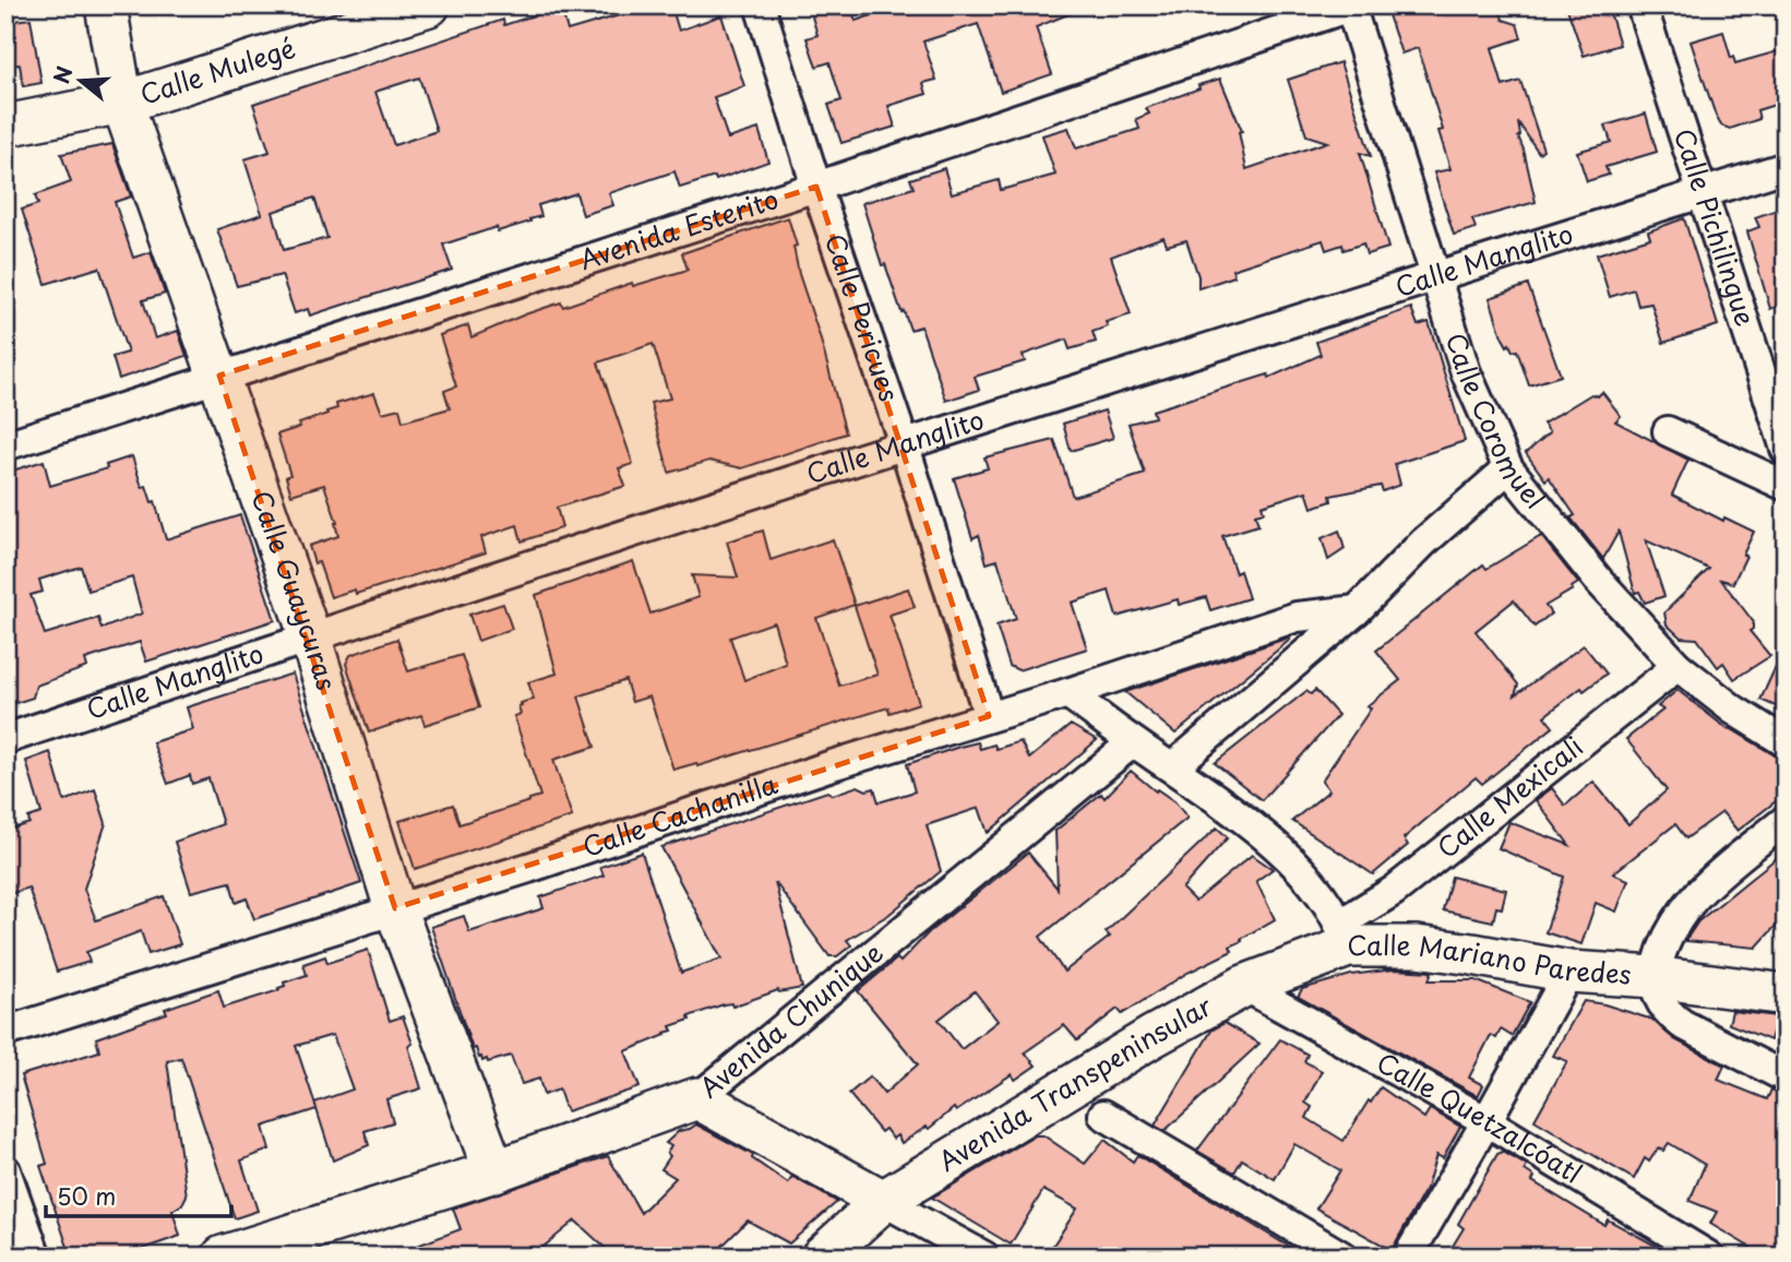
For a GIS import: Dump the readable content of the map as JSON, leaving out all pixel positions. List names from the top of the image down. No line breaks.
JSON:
{"streets":{"street":["Calle Mulegé","Calle Pichilingue","Avenida Esterito","Calle Manglito","Calle Pericues","Calle Coromuel","Calle Guaycuras","Calle Mexicali","Calle Cachanilla","Calle Mariano Paredes","Avenida Chunique","Avenida Transpeninsular","Calle Quetzalcóatl"]},"crossings":[["Calle Mulegé","Calle Guaycuras"],["Calle Pichilingue","Calle Manglito"],["Avenida Esterito","Calle Pericues"],["Avenida Esterito","Calle Coromuel"],["Avenida Esterito","Calle Guaycuras"],["Calle Manglito","Calle Pericues"],["Calle Manglito","Calle Coromuel"],["Calle Manglito","Calle Guaycuras"],["Calle Pericues","Calle Cachanilla"],["Calle Coromuel","Calle Mexicali"],["Calle Guaycuras","Calle Cachanilla"],["Calle Guaycuras","Avenida Chunique"],["Calle Mexicali","Calle Mariano Paredes"],["Calle Mexicali","Avenida Transpeninsular"],["Calle Cachanilla","Calle Mariano Paredes"],["Calle Mariano Paredes","Avenida Chunique"],["Calle Mariano Paredes","Avenida Transpeninsular"],["Avenida Transpeninsular","Calle Quetzalcóatl"]],"scale_bar":"50 m","north":"left"}
